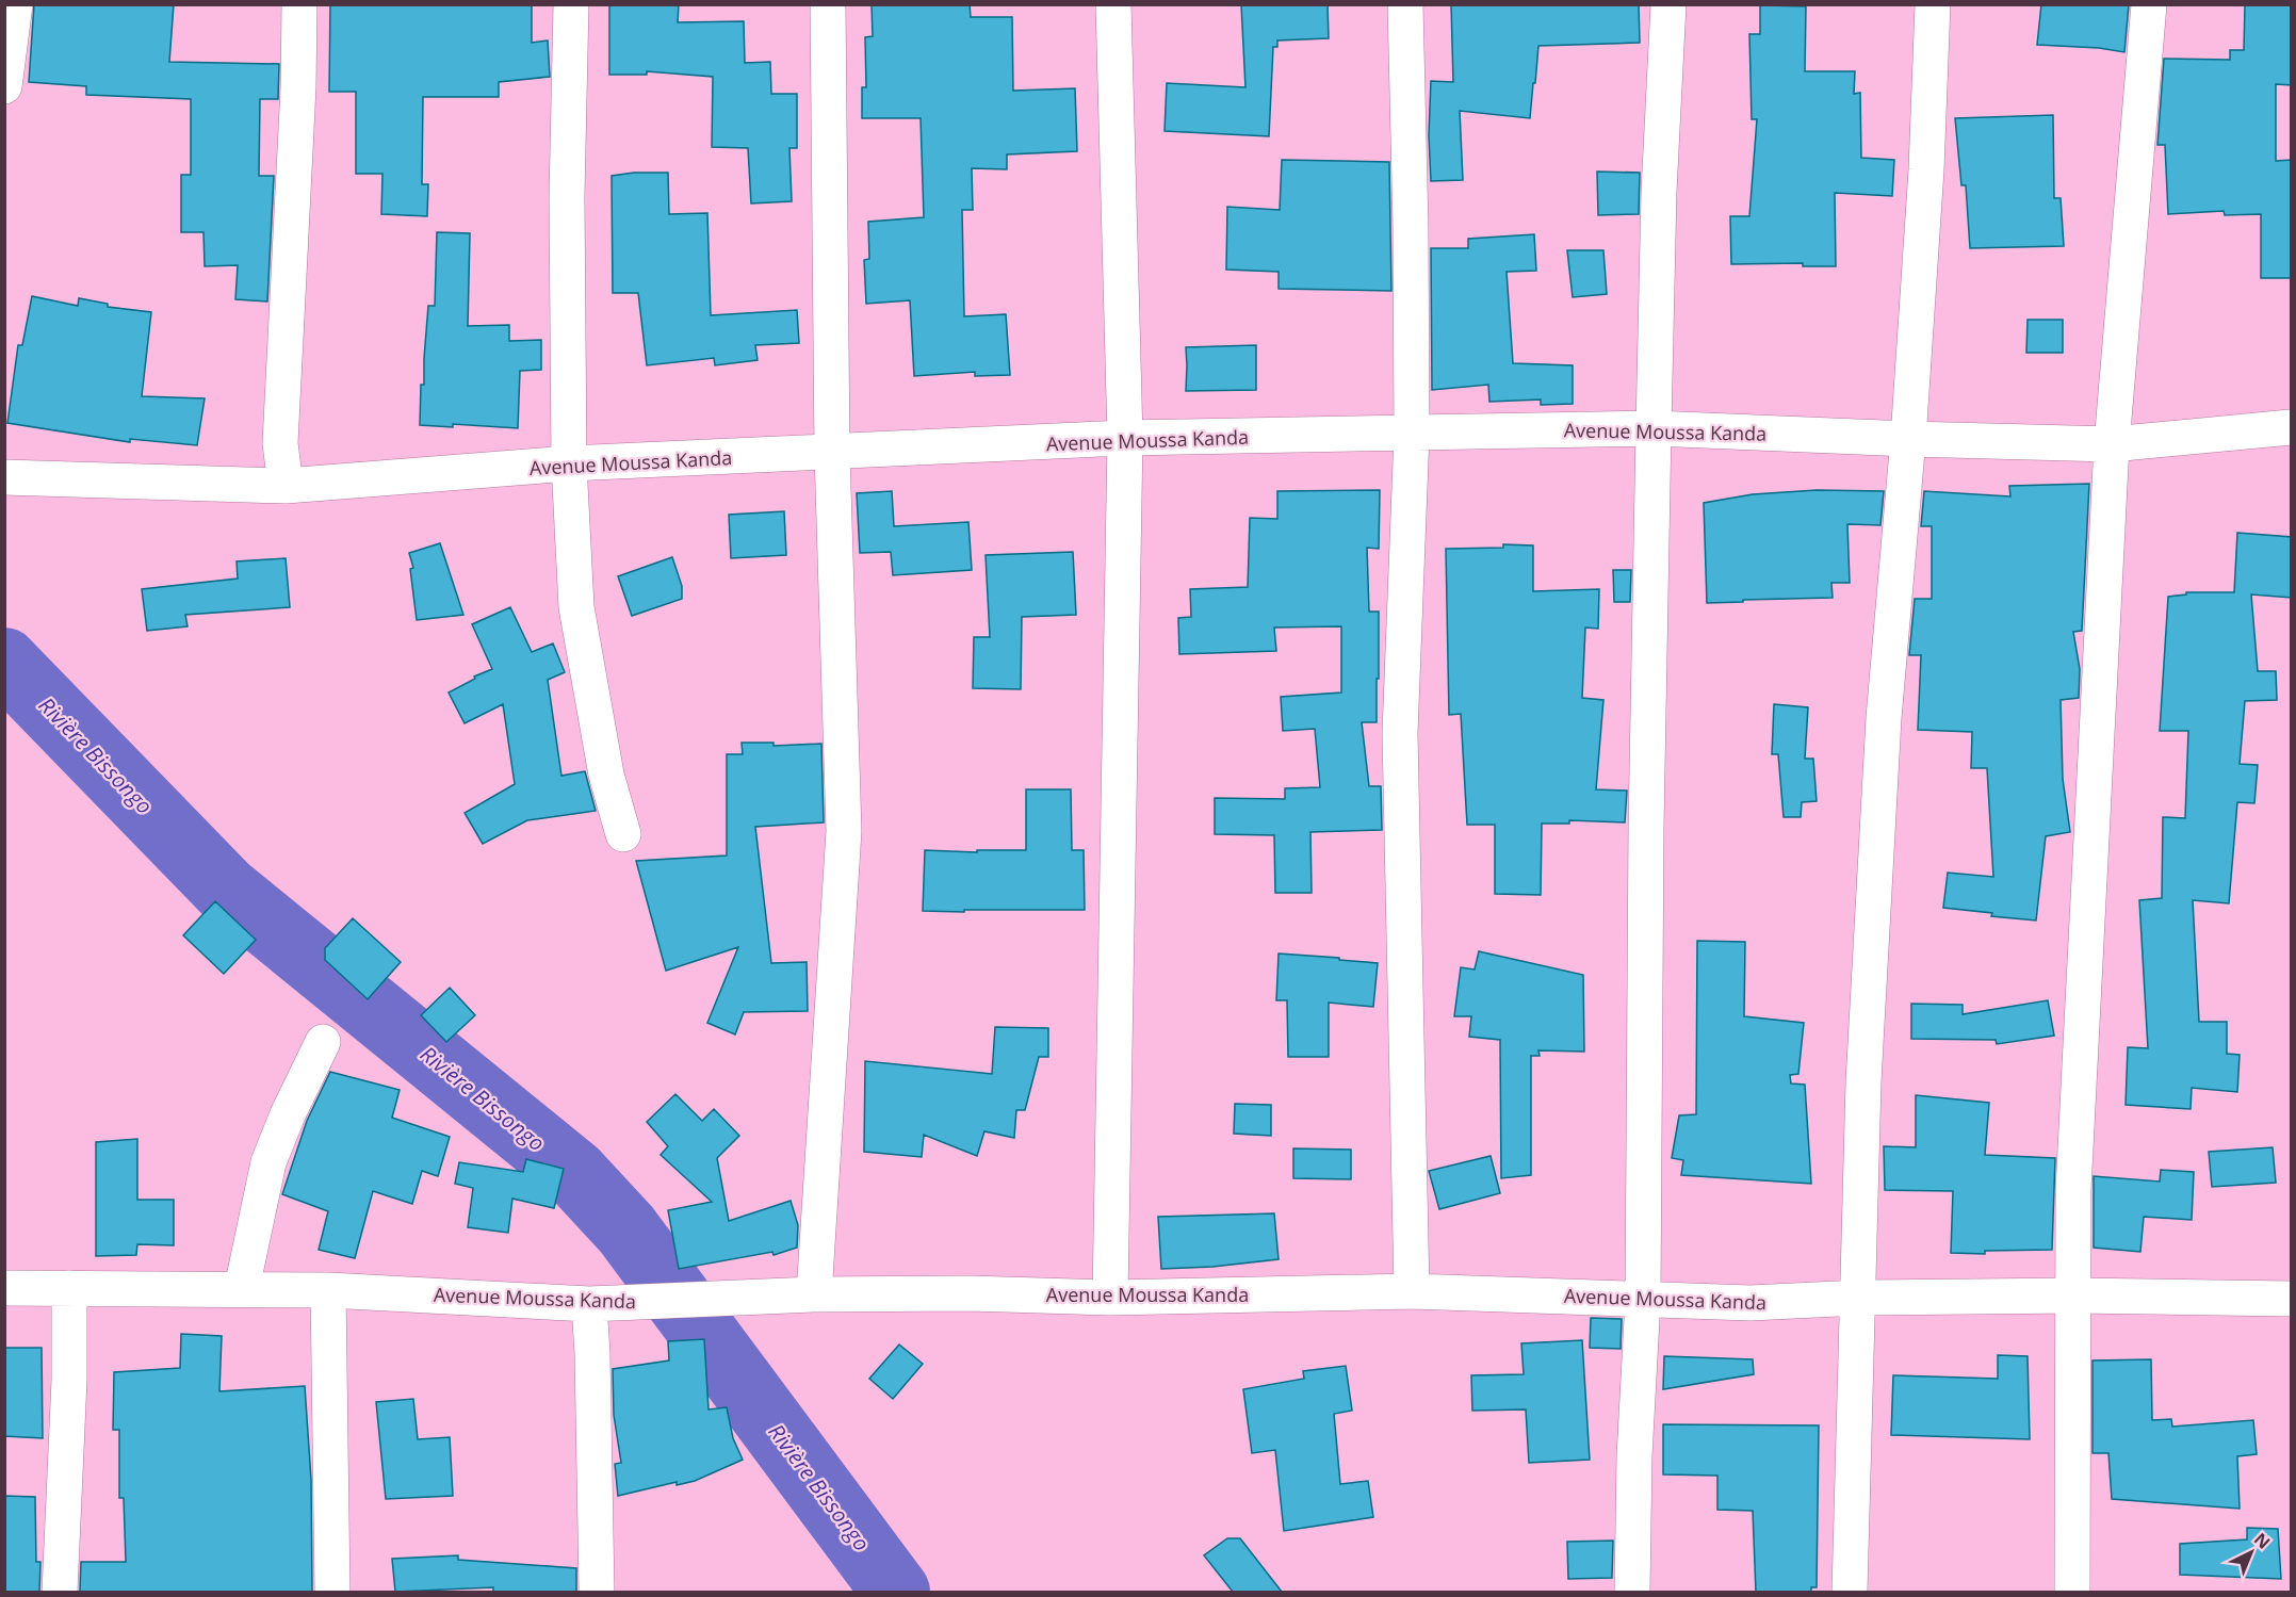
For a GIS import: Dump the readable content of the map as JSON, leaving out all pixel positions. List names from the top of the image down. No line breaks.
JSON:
{"streets":{"street":["Avenue Moussa Kanda"]},"water":["Rivière Bissongo"],"north":"top right"}
